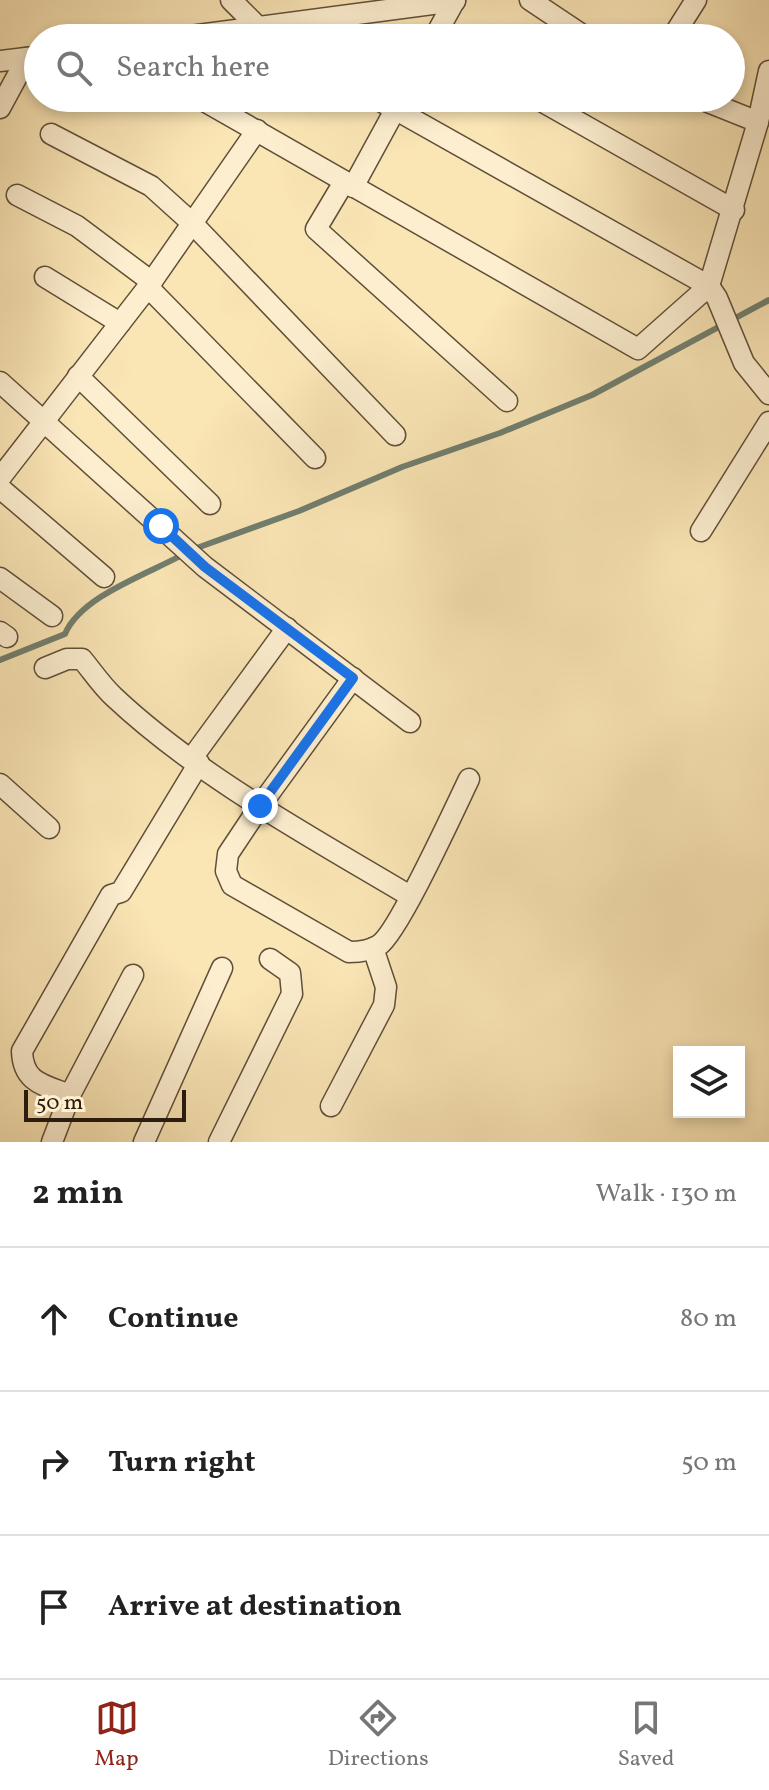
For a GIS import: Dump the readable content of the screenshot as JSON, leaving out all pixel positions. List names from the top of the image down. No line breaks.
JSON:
{"scale_bar":"50 m","page":{"search":"Search here","scale":"50 m","heading":["2 min","Walk · 130 m"],"list":[["Continue","80 m"],["Turn right","50 m"],"Arrive at destination"],"nav":["Map","Directions","Saved"]}}
